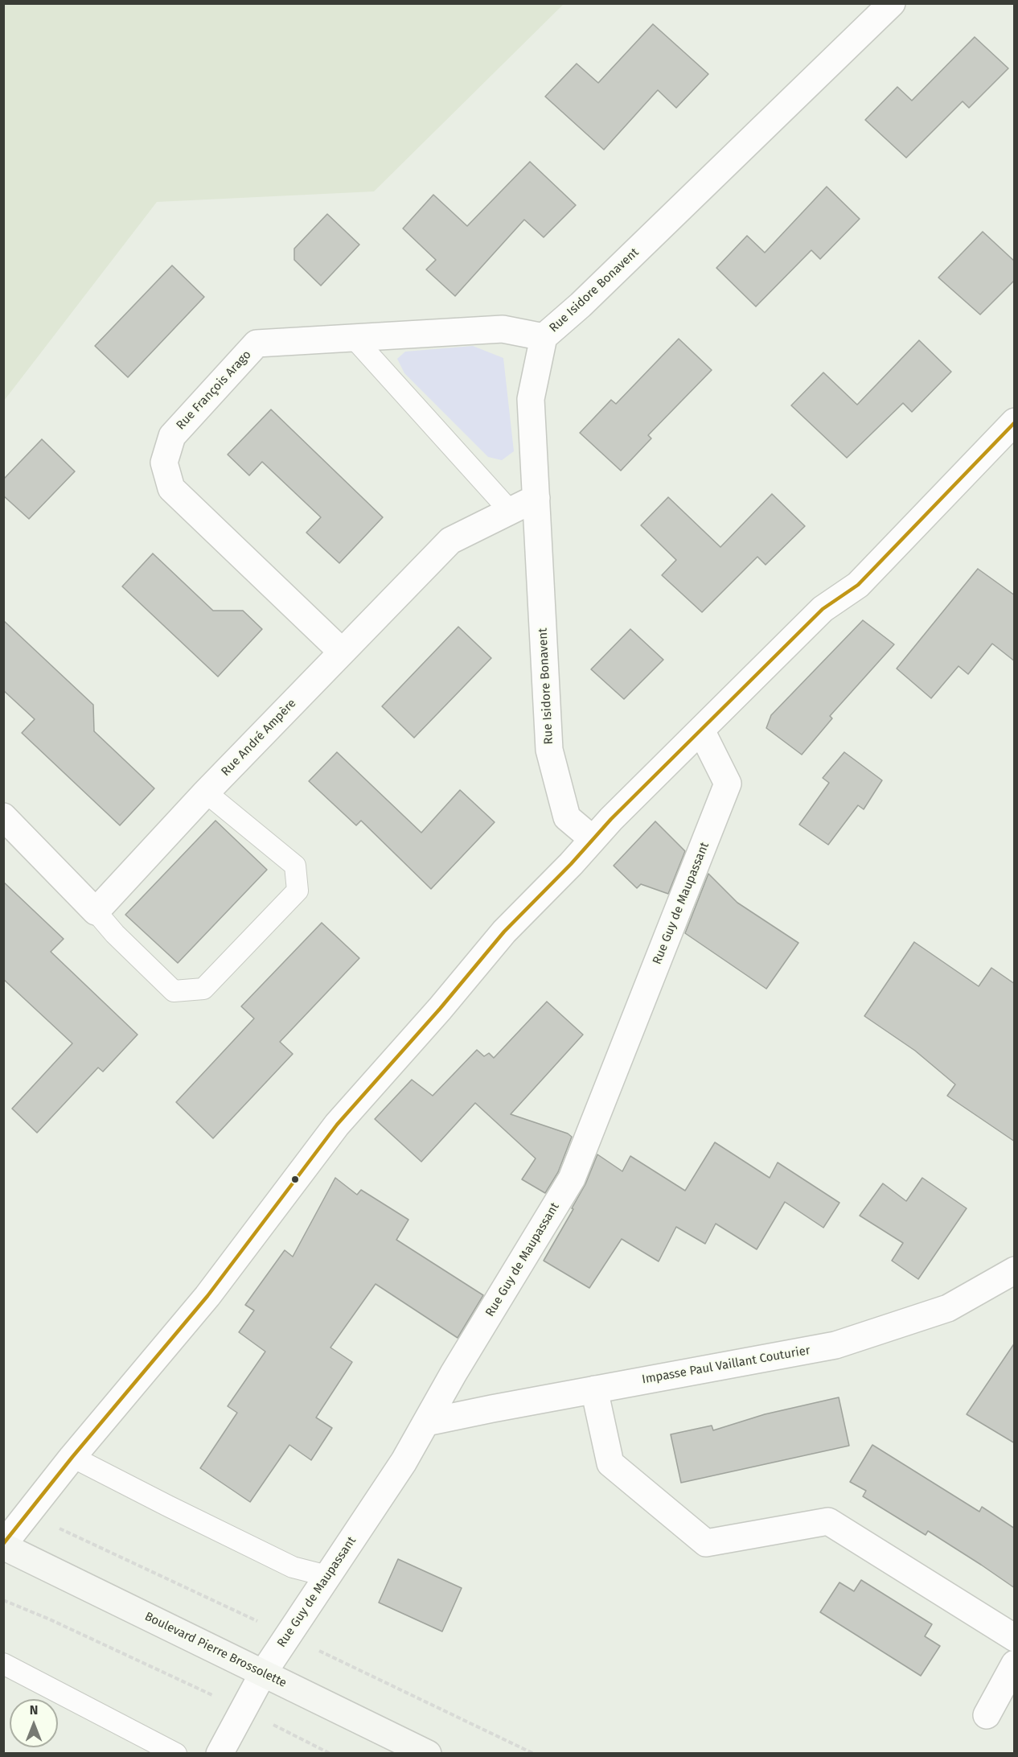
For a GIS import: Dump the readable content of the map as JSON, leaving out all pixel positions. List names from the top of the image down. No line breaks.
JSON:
{"streets":{"main road":["Boulevard Pierre Brossolette"],"street":["Rue Isidore Bonavent","Rue François Arago","Rue André Ampère","Rue Guy de Maupassant","Impasse Paul Vaillant Couturier"]},"crossings":[["Rue Isidore Bonavent","Rue François Arago"],["Rue Isidore Bonavent","Rue André Ampère"],["Rue François Arago","Rue André Ampère"],["Rue Guy de Maupassant","Impasse Paul Vaillant Couturier"],["Rue Guy de Maupassant","Boulevard Pierre Brossolette"]],"north":"top"}
